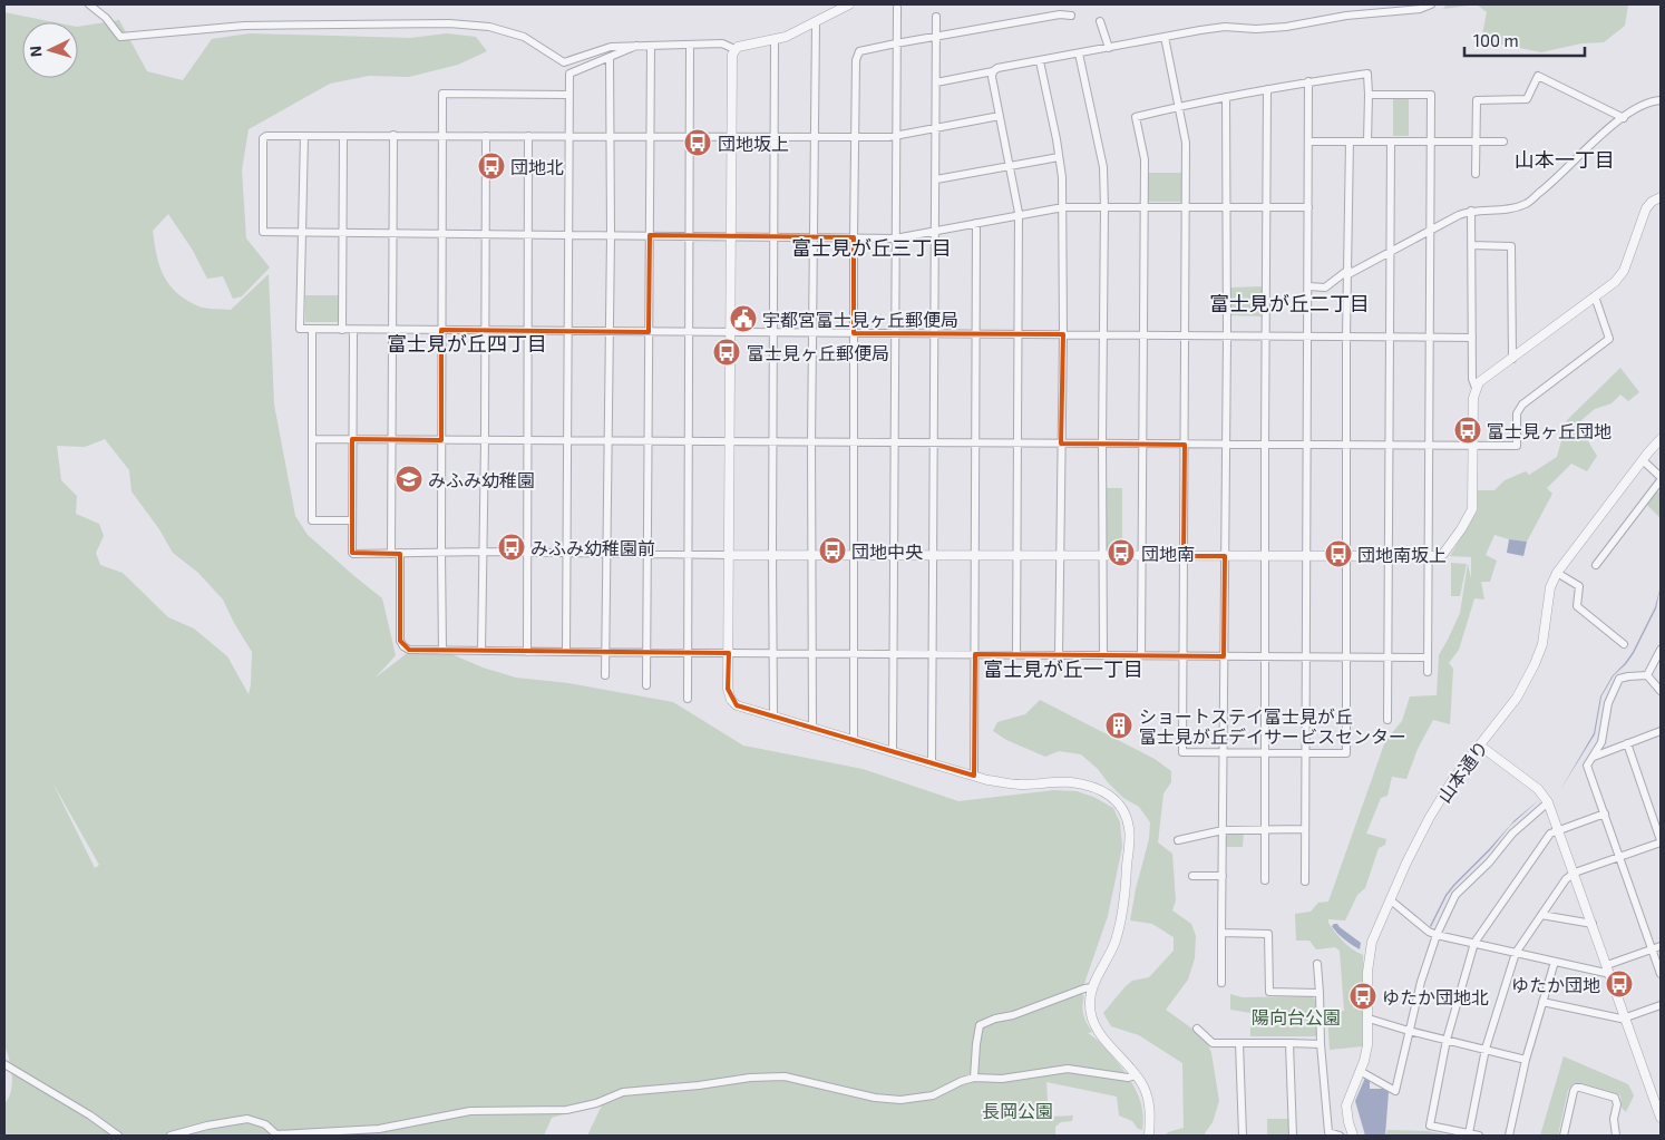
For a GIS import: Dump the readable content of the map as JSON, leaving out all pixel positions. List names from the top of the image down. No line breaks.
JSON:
{"streets":{"street":["山本通り"]},"districts":["山本一丁目","富士見が丘三丁目","富士見が丘二丁目","富士見が丘四丁目","富士見が丘一丁目"],"parks":["陽向台公園","長岡公園"],"places":{"bus stop":["団地坂上","団地北","富士見ヶ丘郵便局","富士見ヶ丘団地","みふみ幼稚園前","団地中央","団地南","団地南坂上","ゆたか団地","ゆたか団地北"],"public building":["宇都宮富士見ヶ丘郵便局"],"school or university":["みふみ幼稚園"],"building":["ショートステイ富士見が丘 富士見が丘デイサービスセンター"]},"scale_bar":"100 m","north":"left"}
